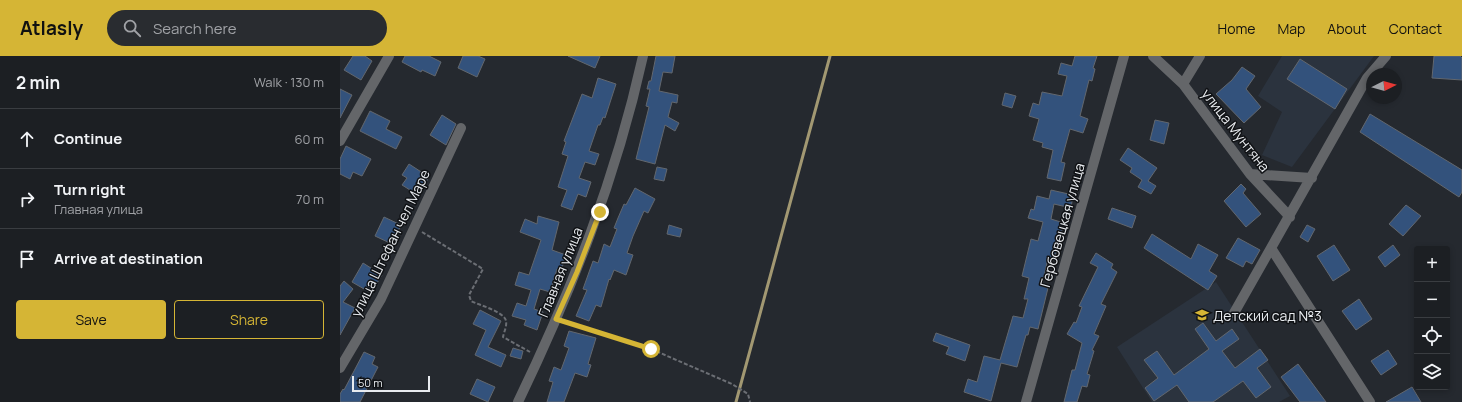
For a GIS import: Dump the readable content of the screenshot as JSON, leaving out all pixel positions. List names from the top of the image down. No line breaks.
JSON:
{"streets":{"street":["улица Мунтяна","Гербовецкая улица","улица Штефан чел Маре","Главная улица"]},"places":{"school or university":["Детский сад №3"]},"scale_bar":"50 m","north":"right","page":{"header":"Atlasly","search":"Search here","nav":["Home","Map","About","Contact"],"heading":["2 min","Walk · 130 m"],"list":[["Continue","60 m"],["Turn right","Главная улица","70 m"],"Arrive at destination"],"map_buttons":["+","−"],"buttons":["Save","Share"],"scale":"50 m"}}
